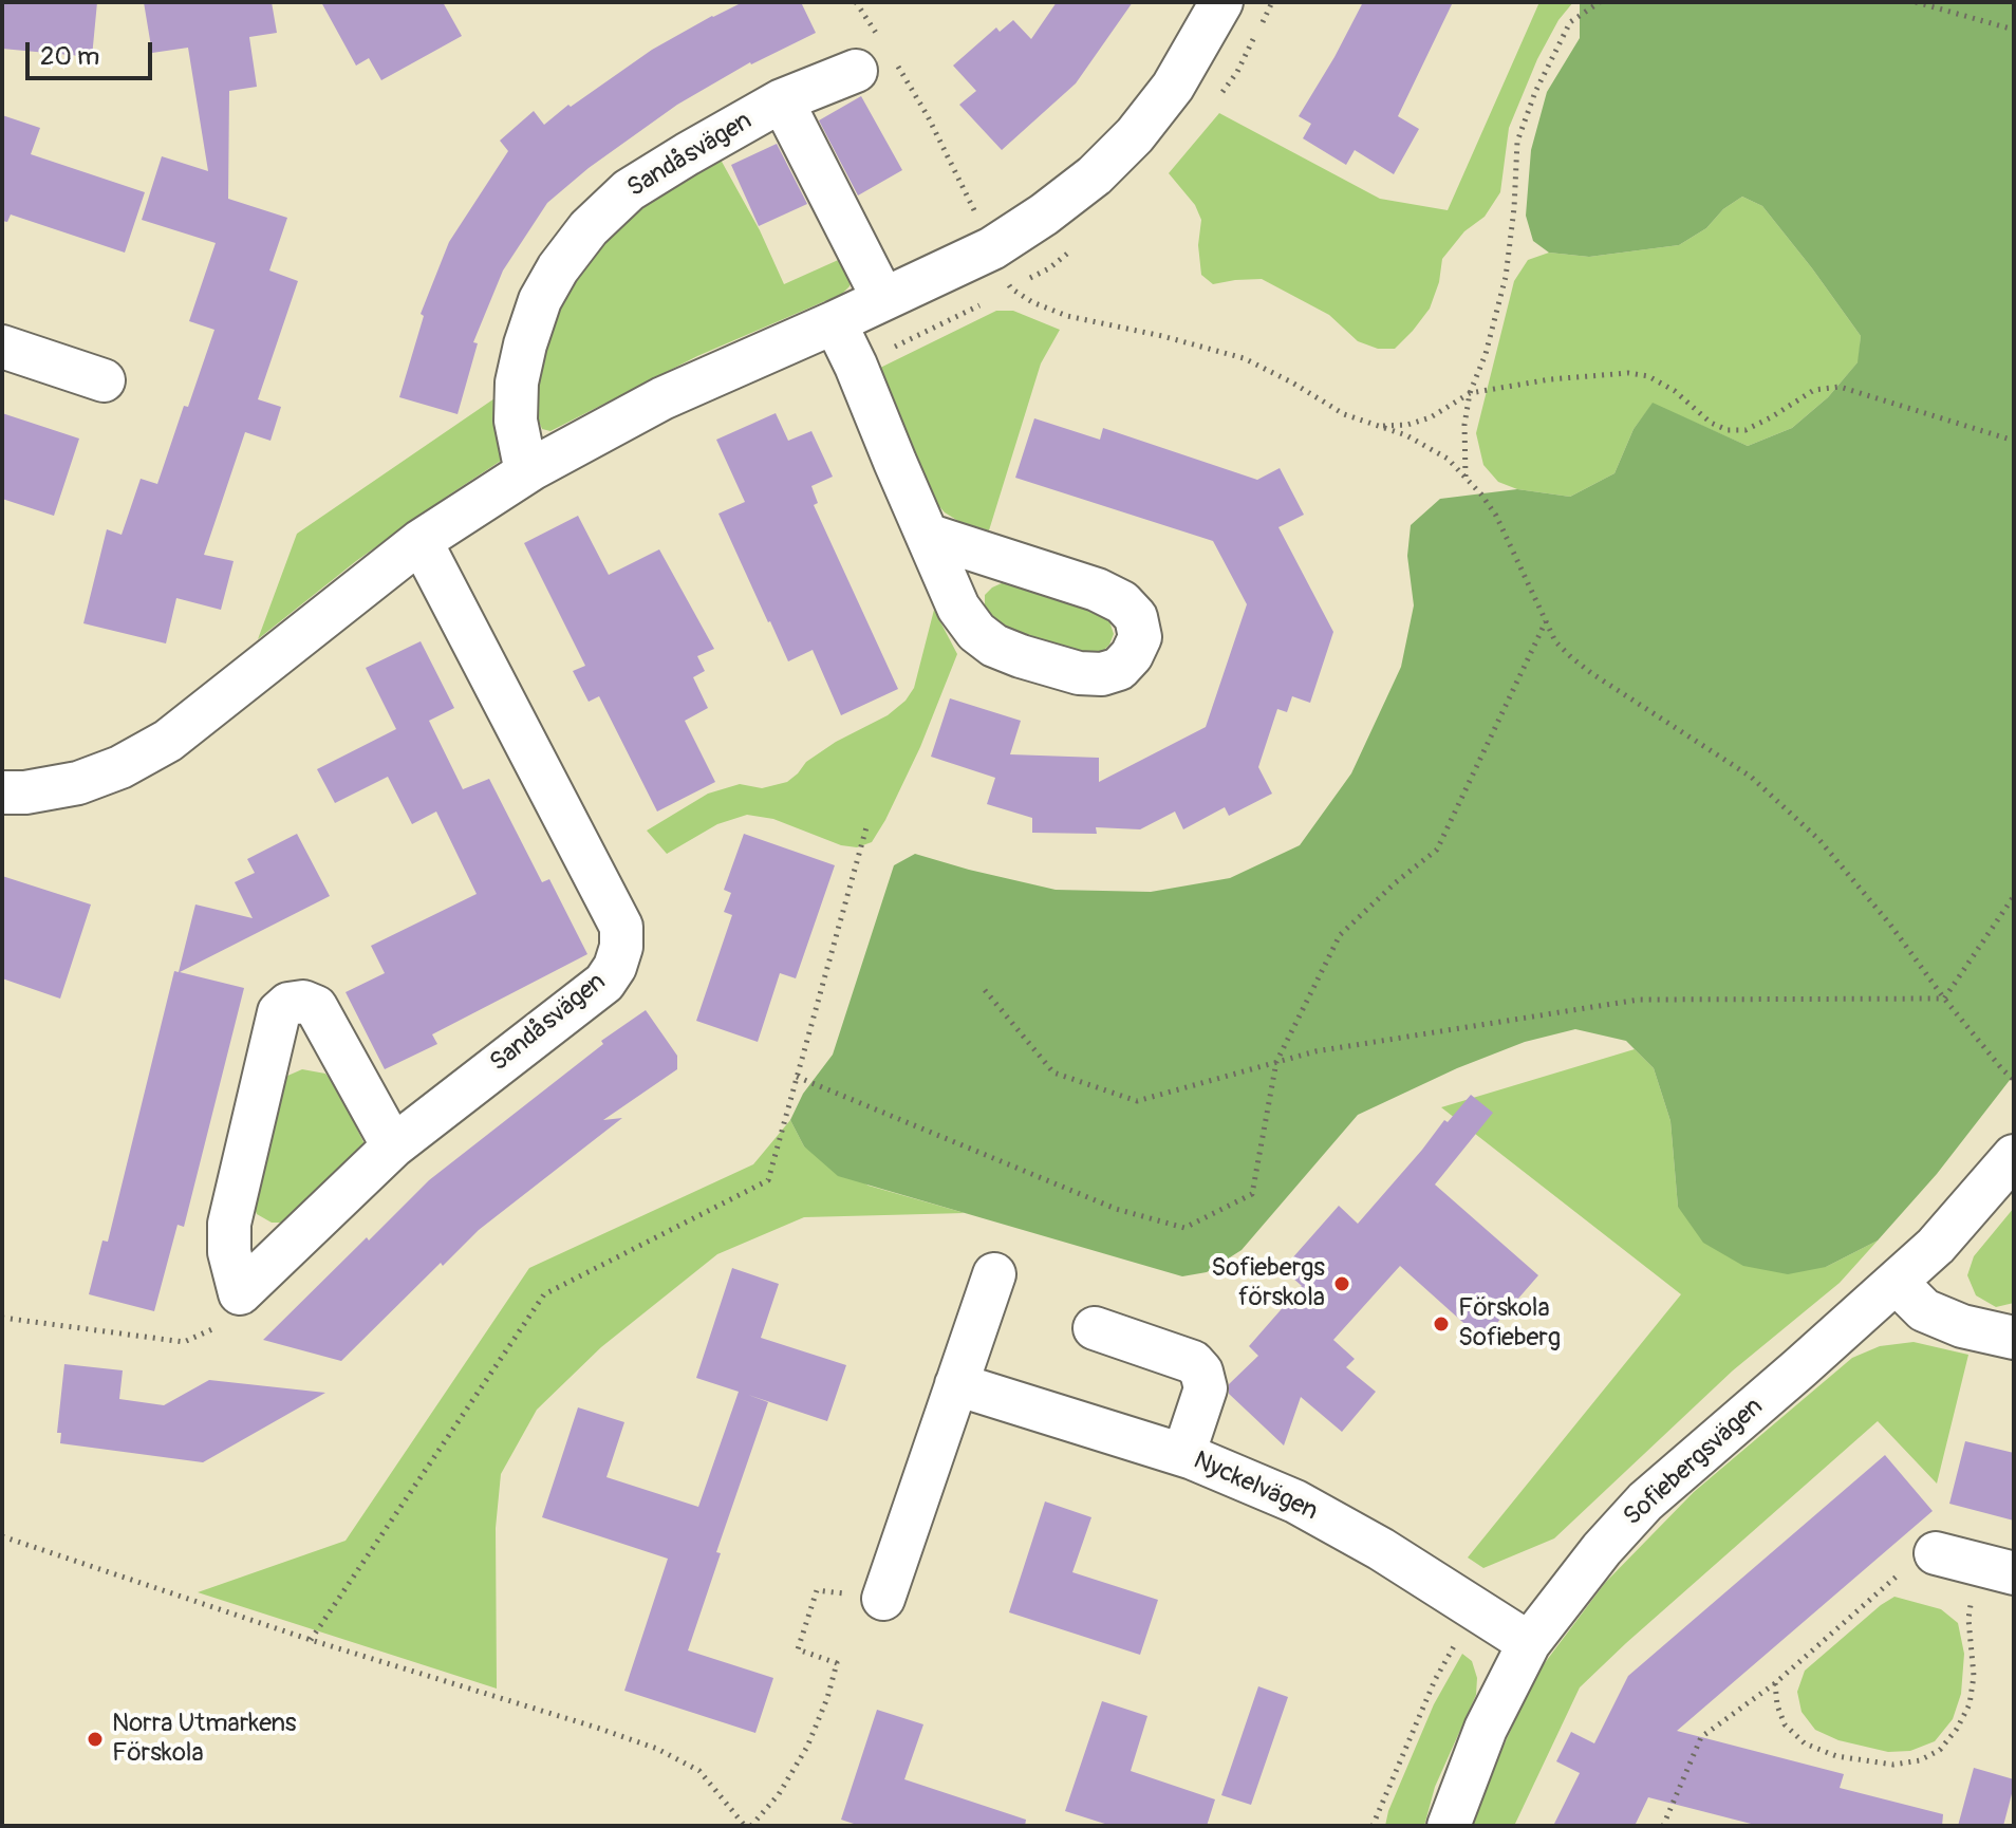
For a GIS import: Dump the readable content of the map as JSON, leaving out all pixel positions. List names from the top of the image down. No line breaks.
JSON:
{"streets":{"street":["Sandåsvägen","Sofiebergsvägen","Nyckelvägen"]},"crossings":[["Sofiebergsvägen","Nyckelvägen"]],"places":["Sofiebergs förskola","Förskola Sofieberg","Norra Utmarkens Förskola"],"scale_bar":"20 m"}
